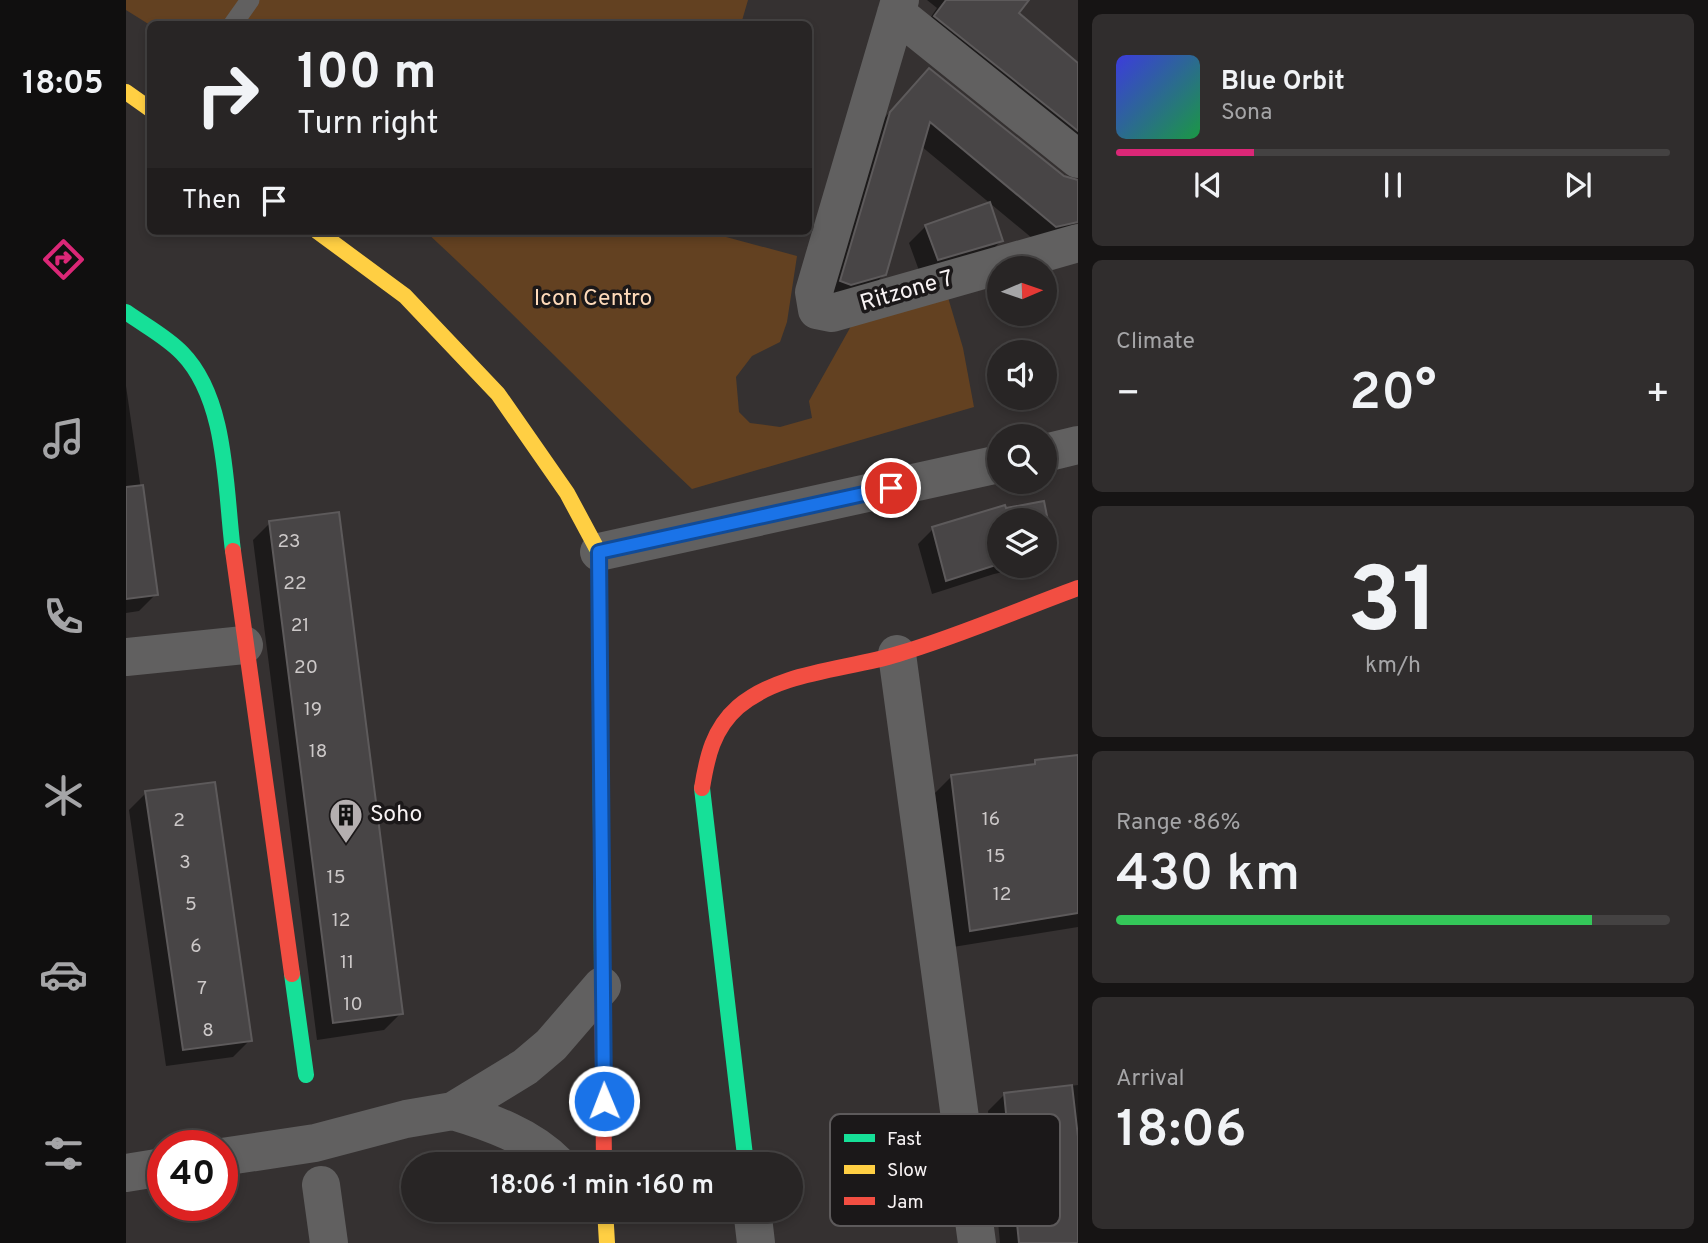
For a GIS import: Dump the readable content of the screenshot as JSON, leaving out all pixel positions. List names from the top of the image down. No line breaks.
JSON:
{"streets":{"street":["Ritzone 7"]},"parks":["Icon Centro"],"places":{"building":["Soho"]},"house_numbers":["23","22","21","20","19","18","16","2","15","3","15","12","5","12","6","11","7","10","8"],"legend":["Fast","Slow","Jam"],"north":"right","page":{"tabs":"18:05","turn":["100 m","Turn right"],"song":["Blue Orbit","Sona"],"then":"Then","tile":["Climate",["31","km/h"],["Range · 86%","430 km"],["Arrival","18:06"]],"heat":["−","20°","+"],"limit":"40","trip":"18:06 · 1 min · 160 m"}}
